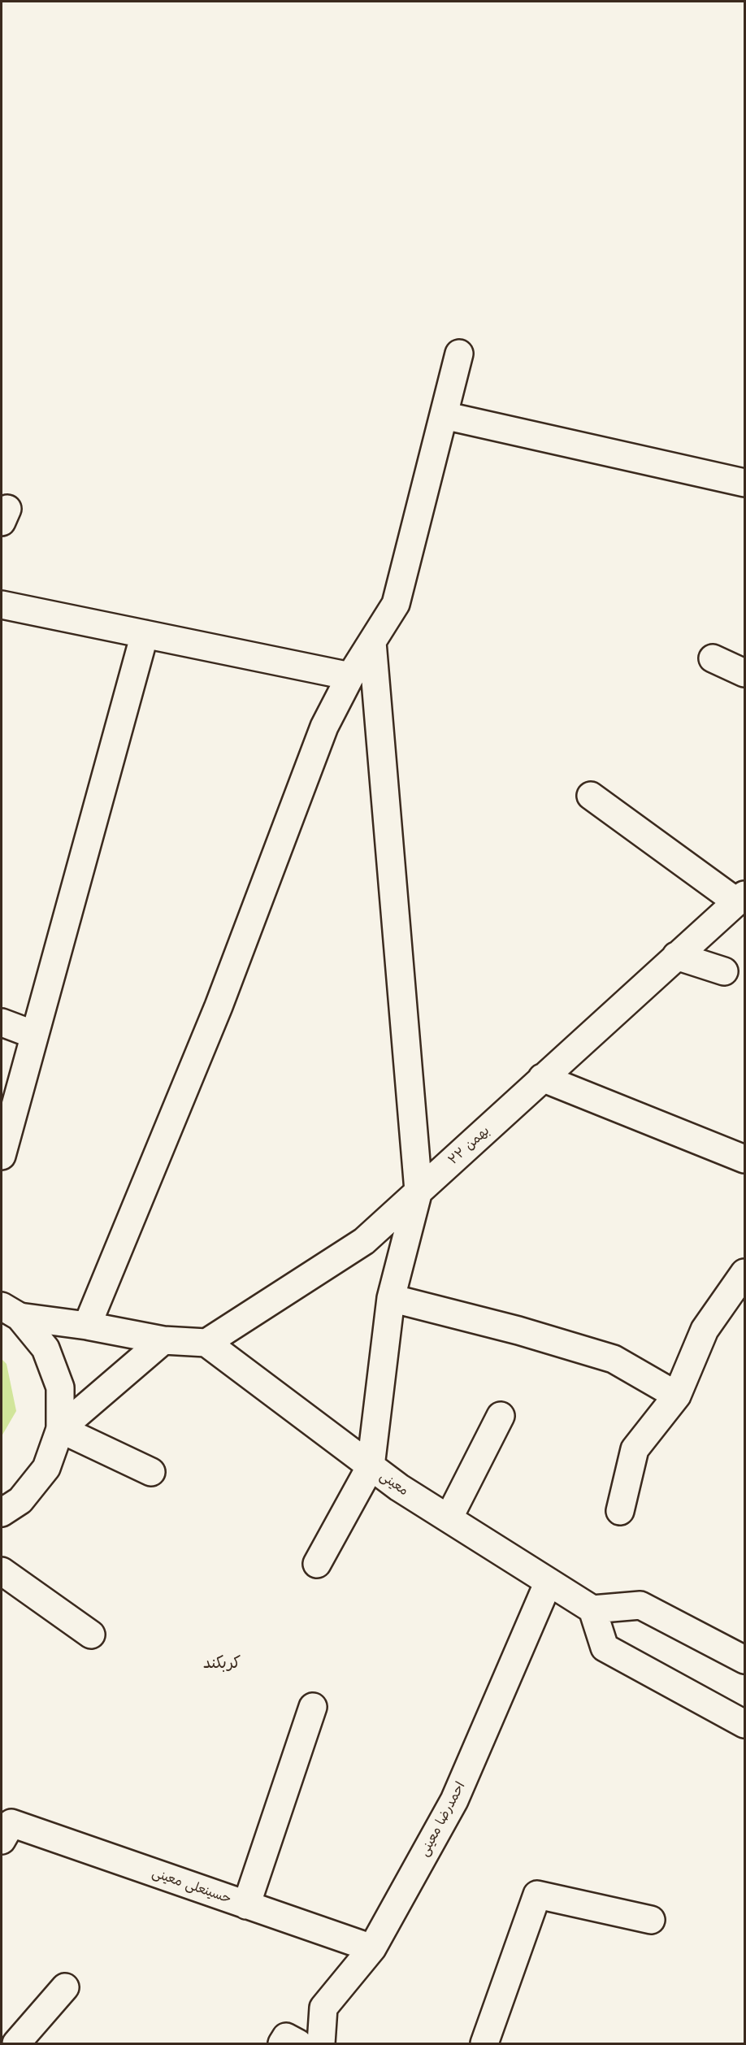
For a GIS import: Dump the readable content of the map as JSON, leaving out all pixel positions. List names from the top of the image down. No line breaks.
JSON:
{"streets":{"street":["۲۲ بهمن","معینی","احمدرضا معینی","حسینعلی معینی"]},"crossings":[["۲۲ بهمن","معینی"],["معینی","احمدرضا معینی"],["احمدرضا معینی","حسینعلی معینی"]],"districts":["کربکند"]}
